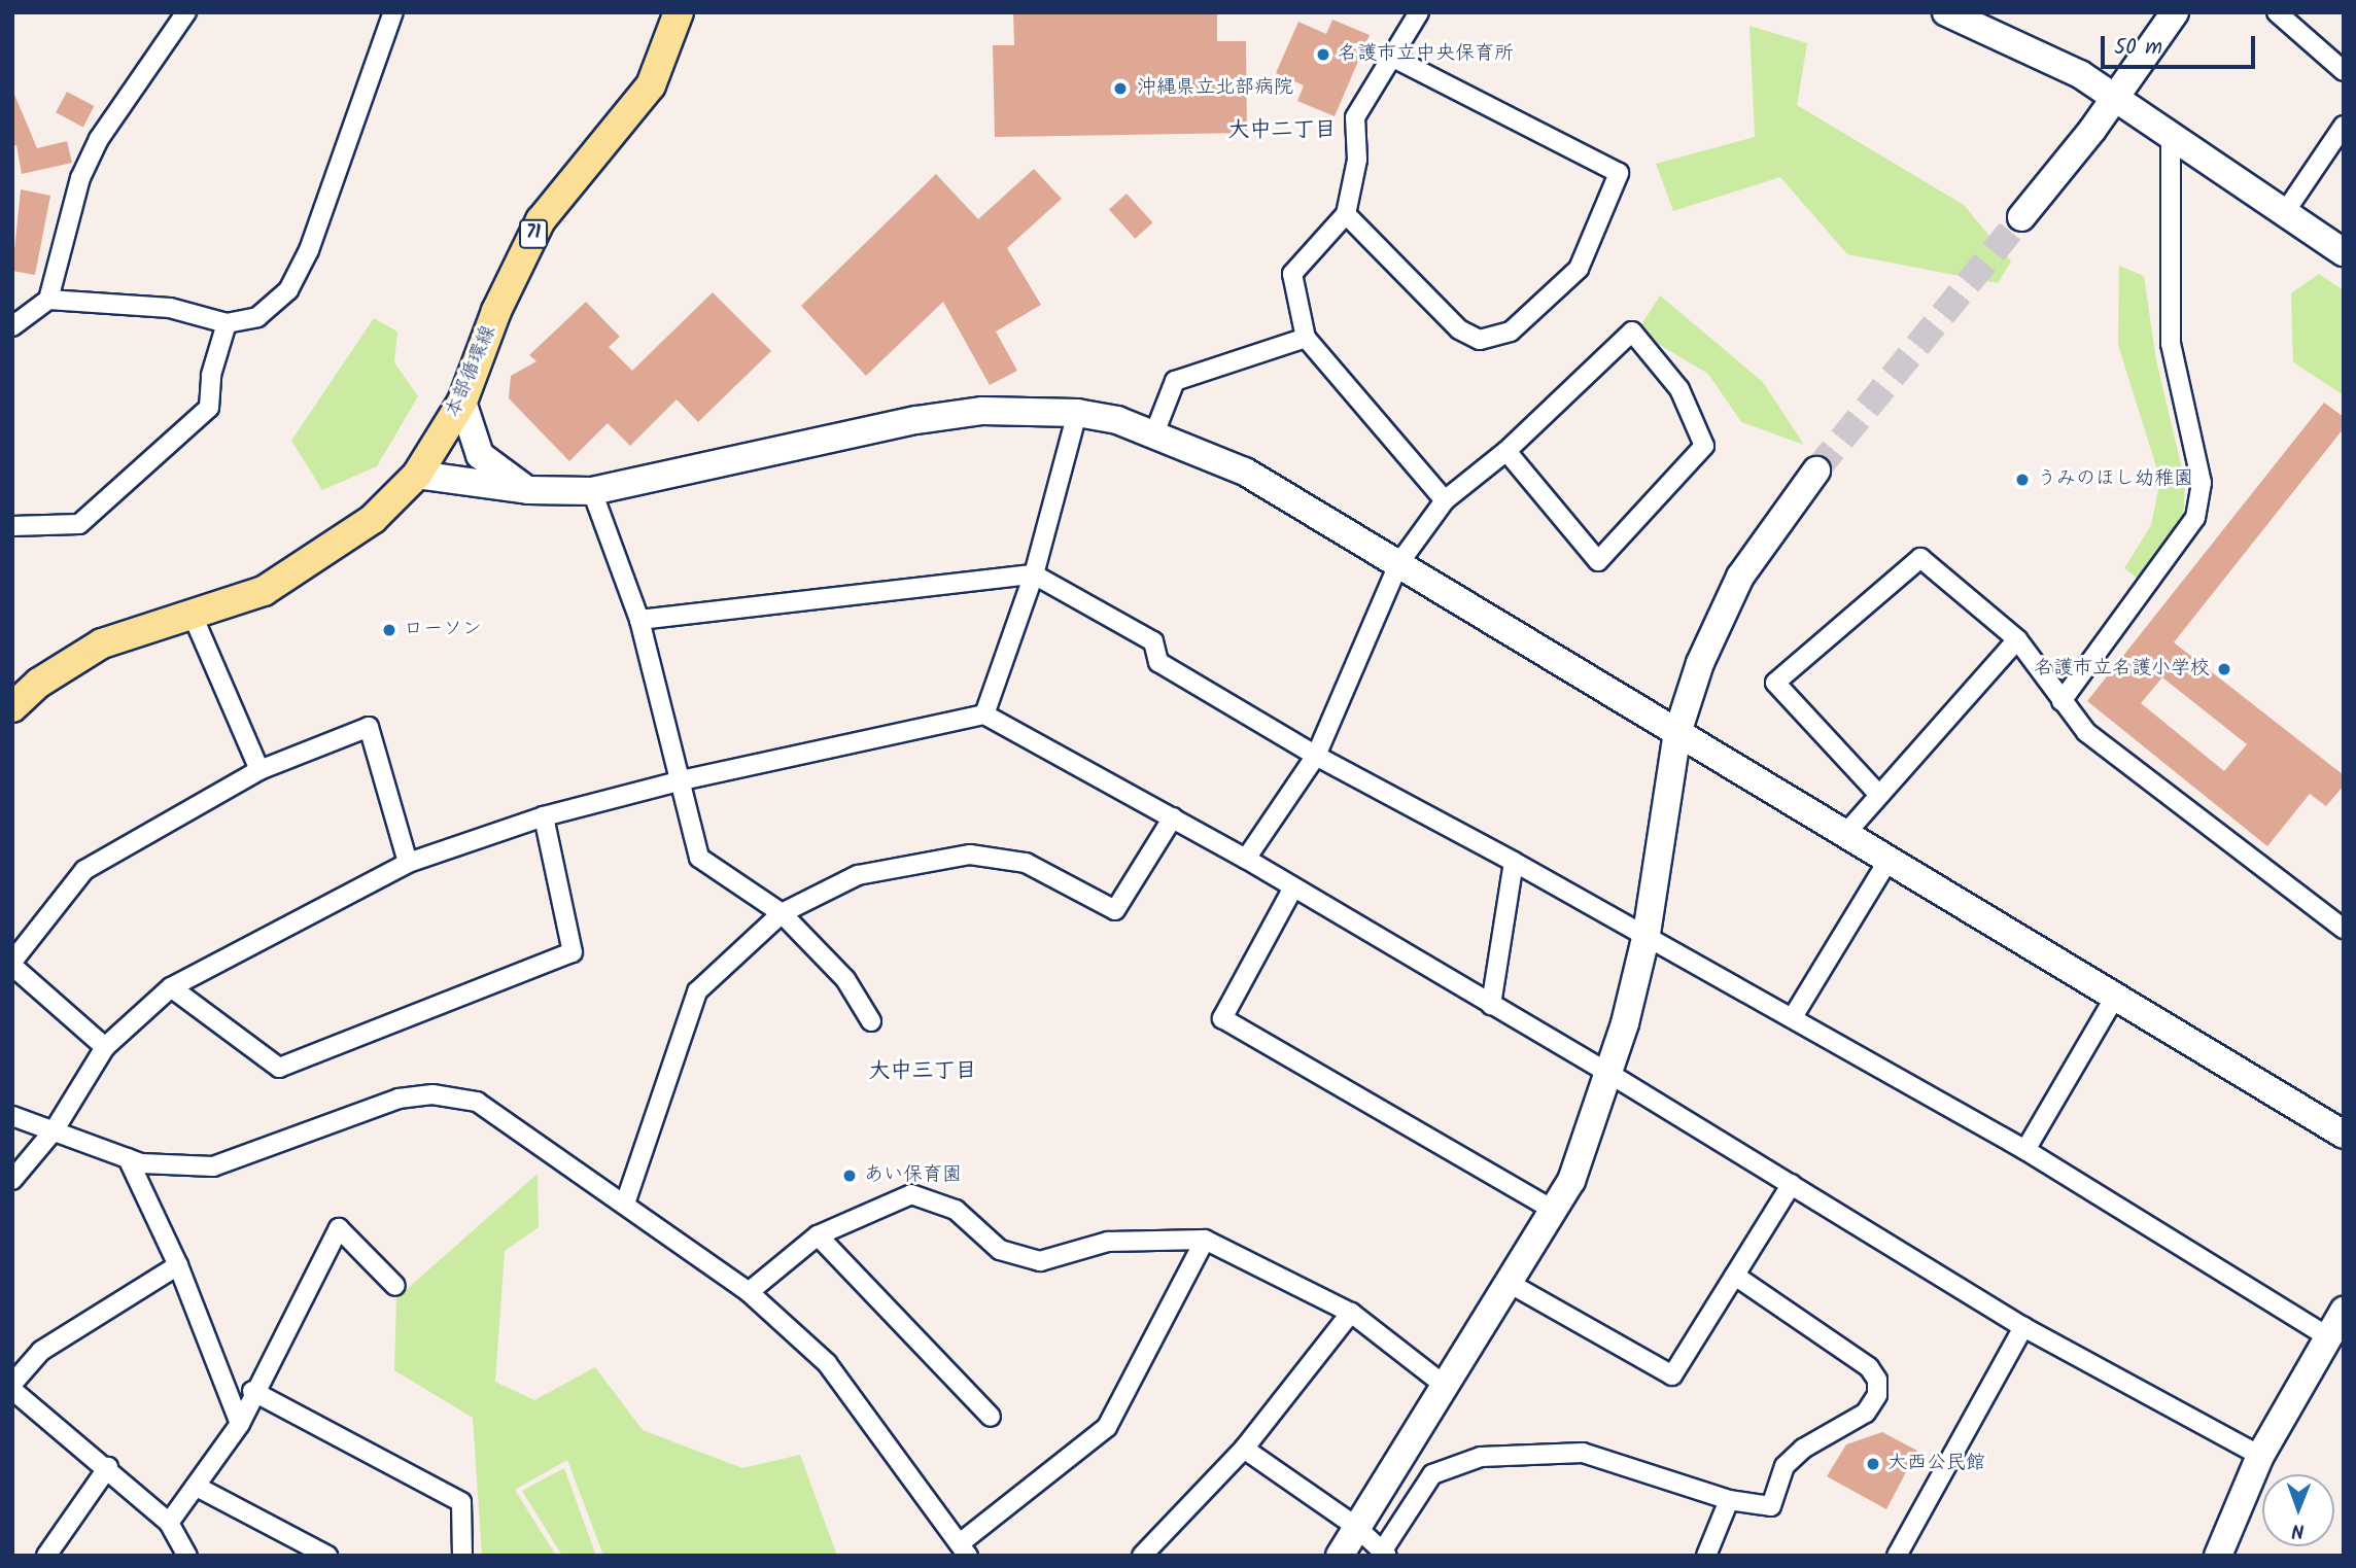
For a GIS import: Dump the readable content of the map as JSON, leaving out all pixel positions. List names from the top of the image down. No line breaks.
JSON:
{"streets":{"main road":["71","本部循環線"]},"districts":["大中二丁目","大中三丁目"],"places":["名護市立中央保育所","沖縄県立北部病院","うみのほし幼稚園","ローソン","名護市立名護小学校","あい保育園","大西公民館"],"scale_bar":"50 m","north":"bottom"}
